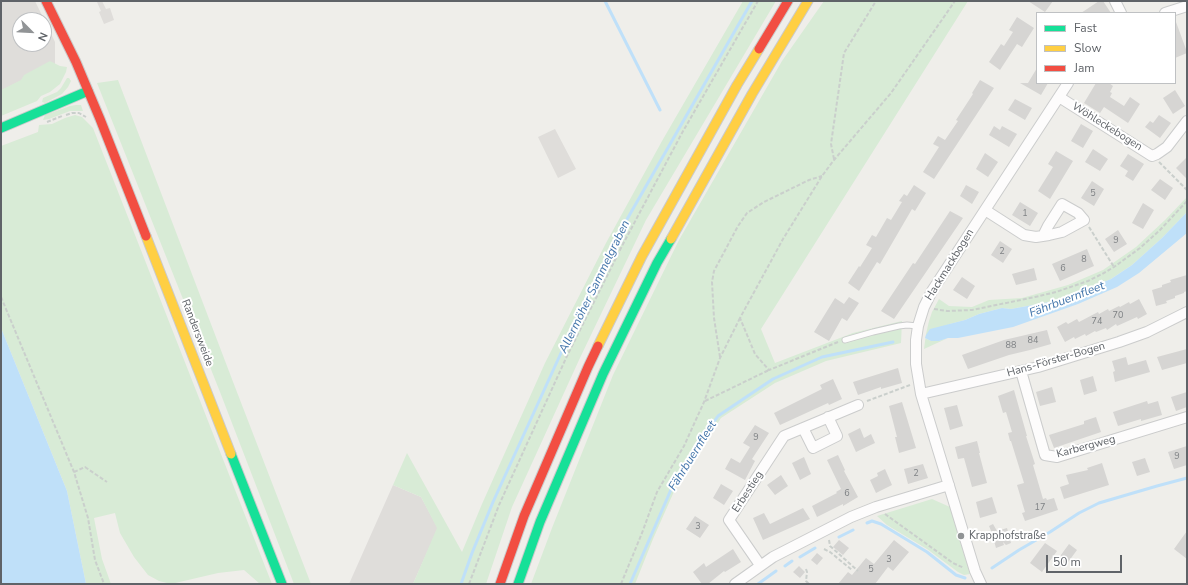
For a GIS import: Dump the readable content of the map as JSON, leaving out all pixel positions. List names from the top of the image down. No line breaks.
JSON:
{"streets":{"main road":["Randersweide"],"street":["Wöhleckebogen","Hackmackbogen","Hans-Förster-Bogen","Karbergweg","Erbestieg"]},"crossings":[["Wöhleckebogen","Hackmackbogen"],["Hackmackbogen","Hans-Förster-Bogen"],["Hans-Förster-Bogen","Karbergweg"]],"water":["Allermöher Sammelgraben","Fährbuernfleet"],"places":["Krapphofstraße"],"house_numbers":["5","1","9","2","8","6","70","74","84","88","9","9","2","6","17","3","3","5"],"legend":["Fast","Slow","Jam"],"scale_bar":"50 m","north":"bottom right"}
